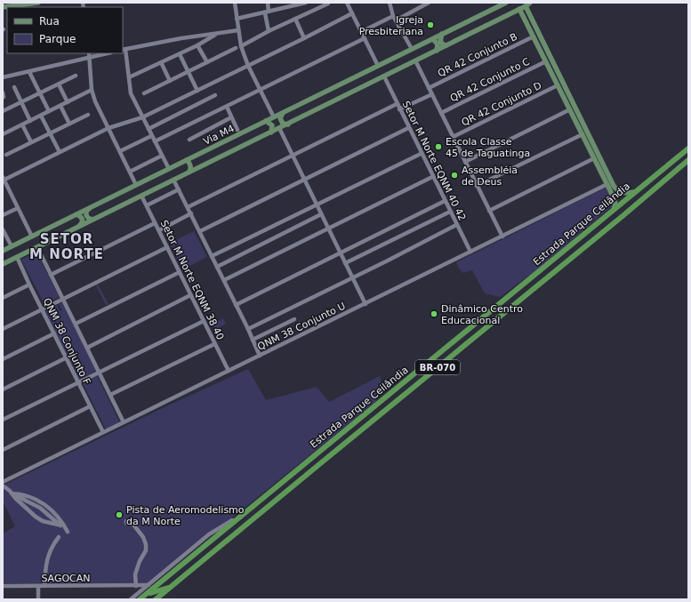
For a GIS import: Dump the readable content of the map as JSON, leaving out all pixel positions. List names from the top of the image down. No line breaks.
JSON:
{"streets":{"highway":["Estrada Parque Ceilândia","BR-070"],"main road":["Via M4"],"street":["QR 42 Conjunto B","QR 42 Conjunto C","QR 42 Conjunto D","Setor M Norte EQNM 40 42","Setor M Norte EQNM 38 40","QNM 38 Conjunto U","QNM 38 Conjunto F","SAGOCAN"]},"crossings":[["Via M4","Setor M Norte EQNM 40 42"],["Via M4","Setor M Norte EQNM 38 40"],["Via M4","QNM 38 Conjunto F"],["Setor M Norte EQNM 40 42","QNM 38 Conjunto U"],["Setor M Norte EQNM 38 40","QNM 38 Conjunto U"],["QNM 38 Conjunto U","QNM 38 Conjunto F"]],"districts":["SETOR M NORTE"],"places":["Igreja Presbiteriana","Escola Classe 45 de Taguatinga","Assembléia de Deus","Dinâmico Centro Educacional","Pista de Aeromodelismo da M Norte"],"legend":["Rua","Parque"]}
